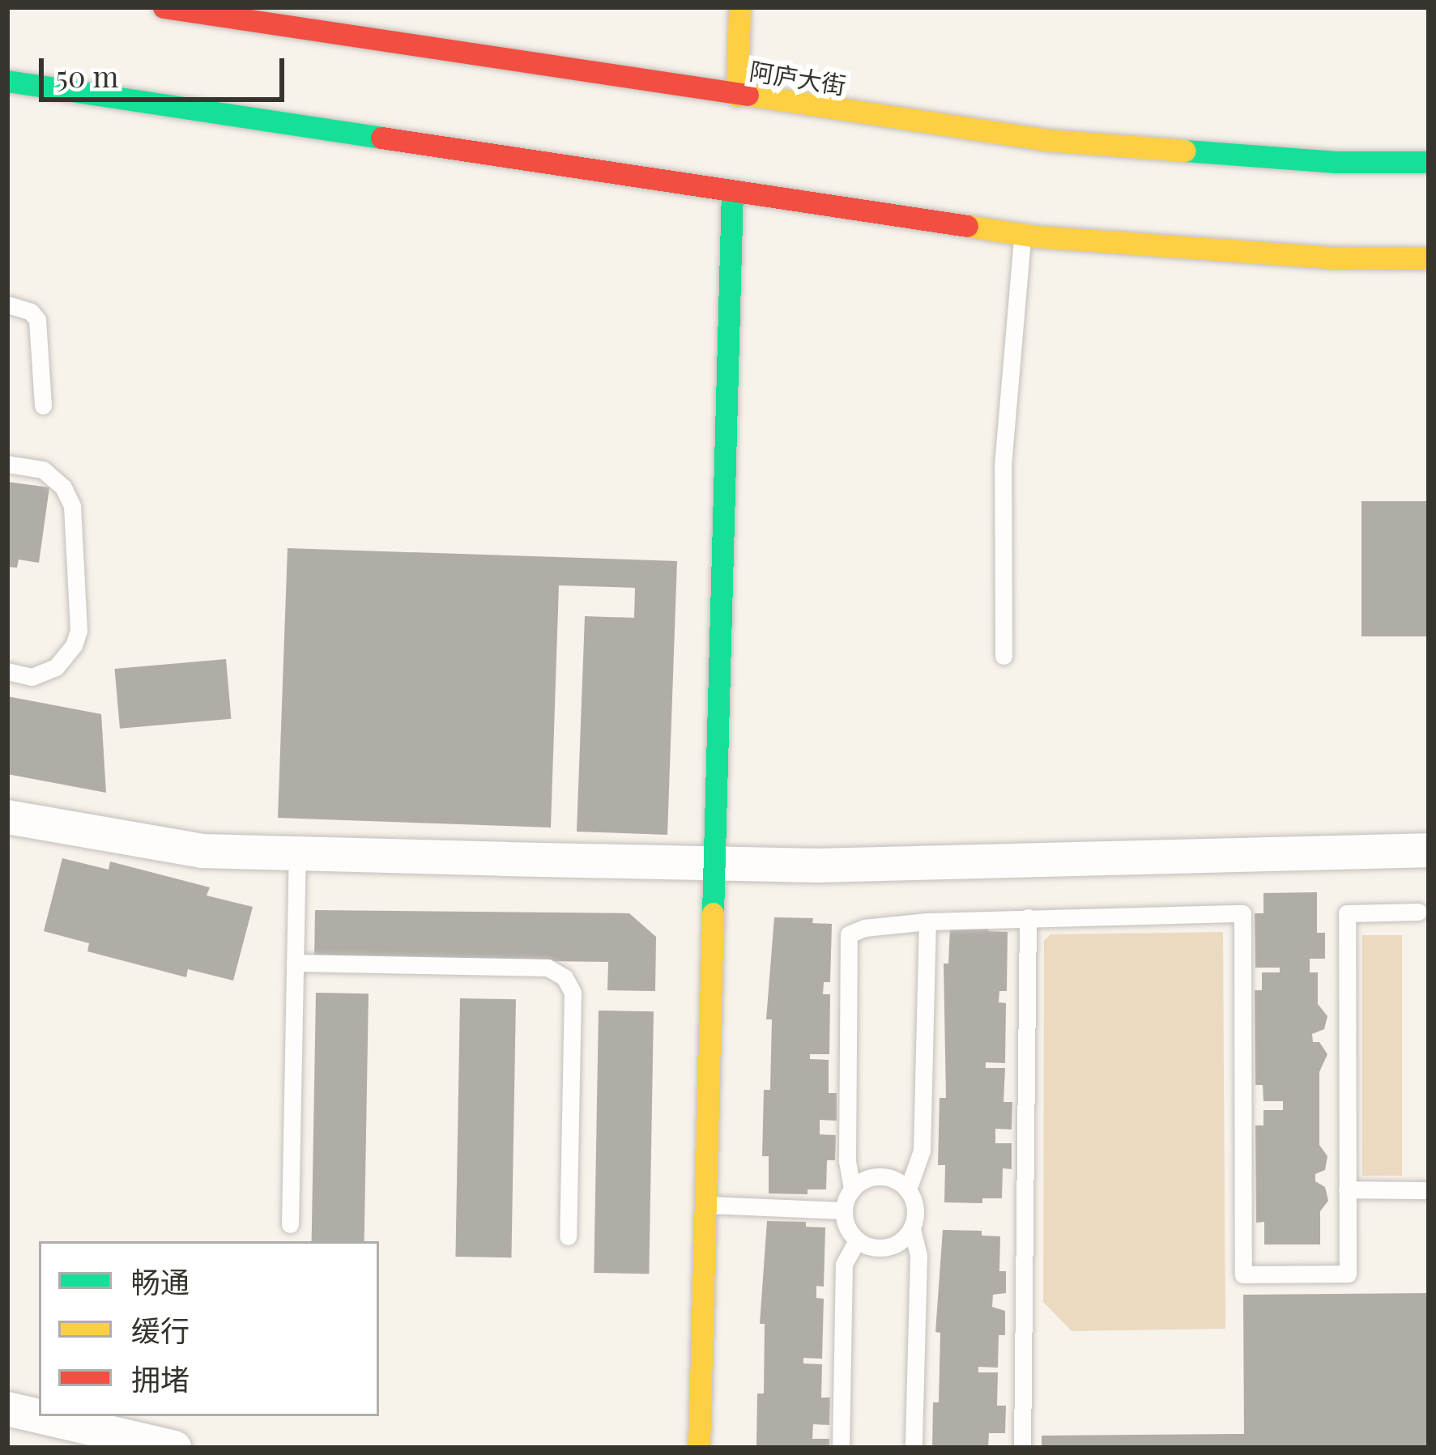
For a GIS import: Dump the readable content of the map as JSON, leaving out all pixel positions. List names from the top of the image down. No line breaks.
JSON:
{"streets":{"main road":["阿庐大街"]},"legend":["畅通","缓行","拥堵"],"scale_bar":"50 m"}
